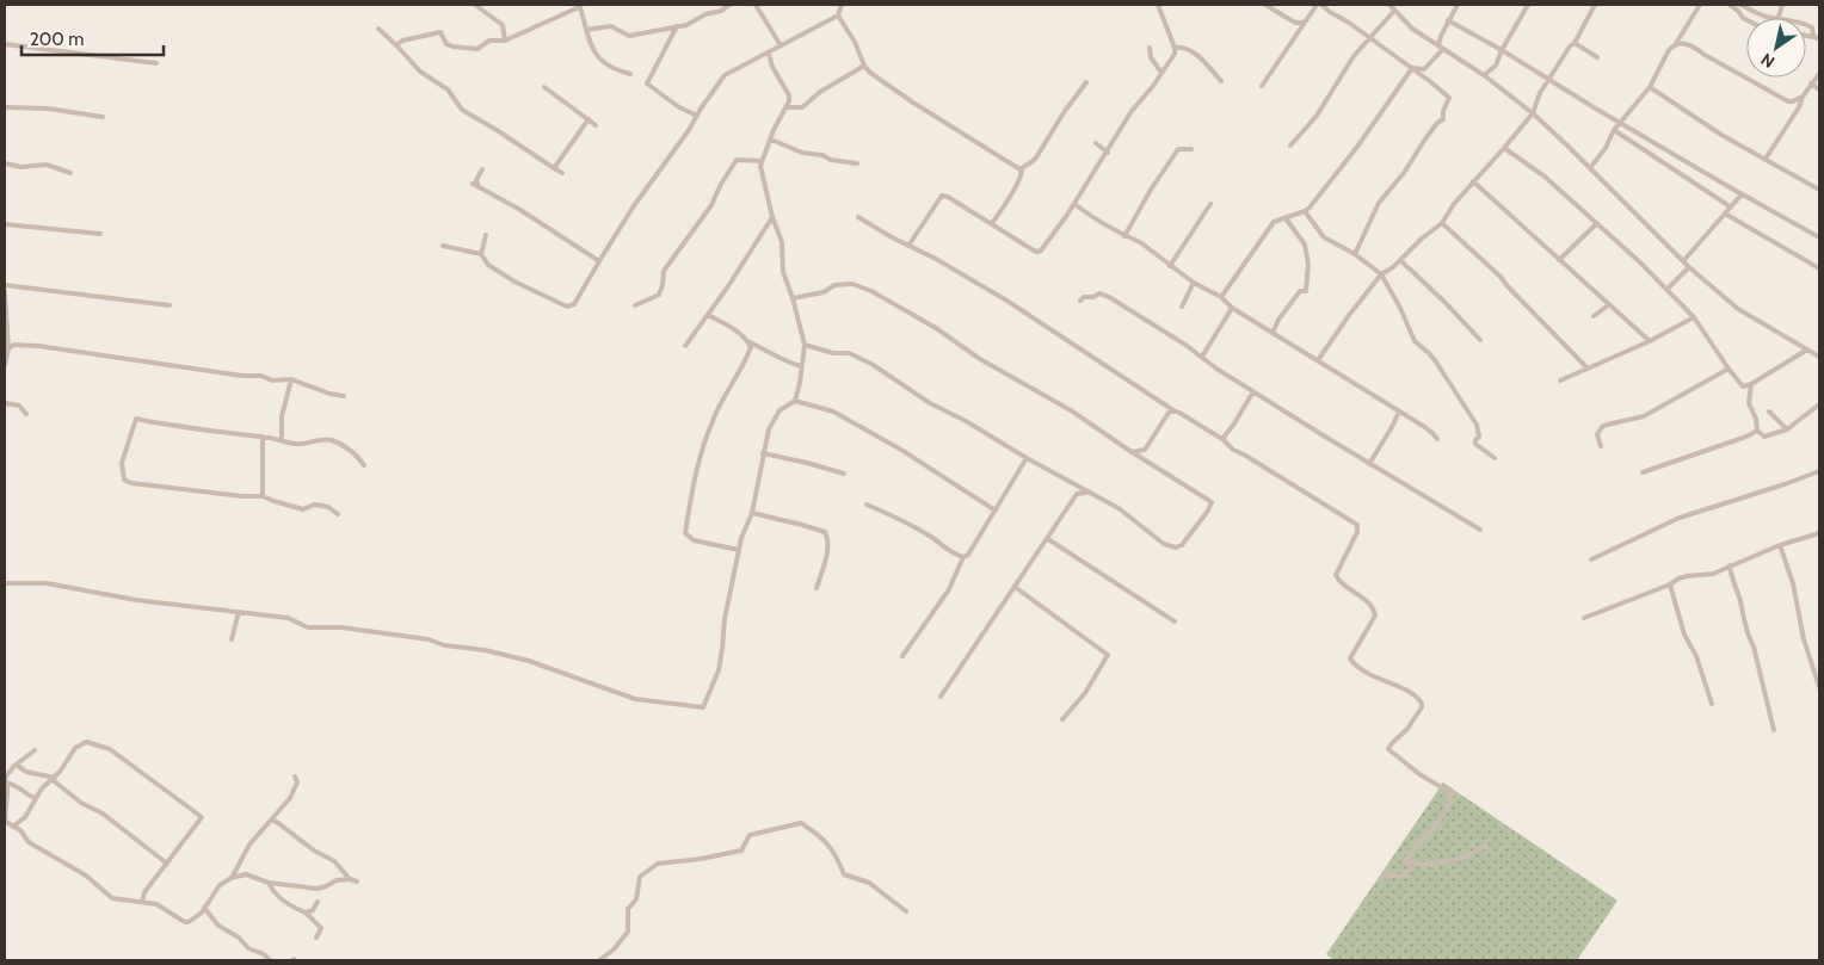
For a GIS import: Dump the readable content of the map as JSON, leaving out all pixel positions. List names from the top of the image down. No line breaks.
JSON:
{"scale_bar":"200 m","north":"bottom left"}
